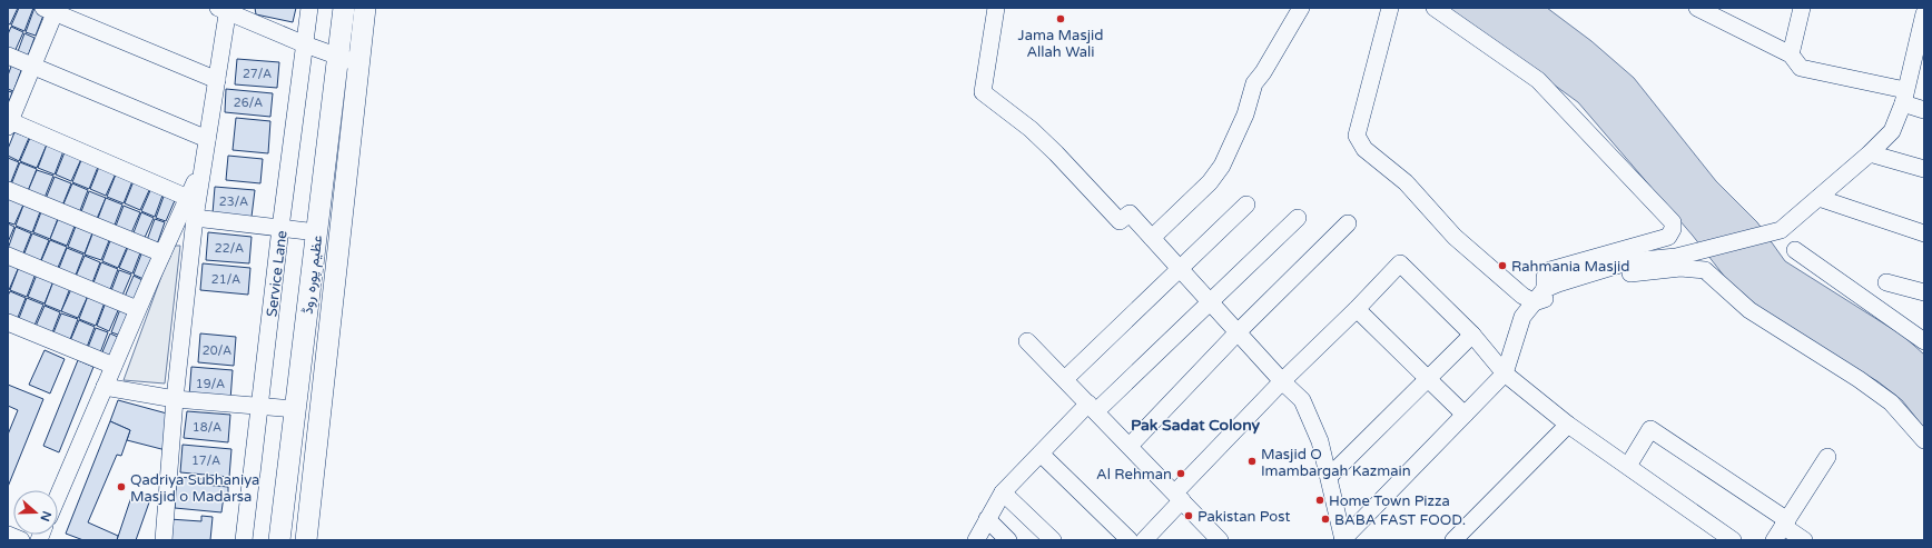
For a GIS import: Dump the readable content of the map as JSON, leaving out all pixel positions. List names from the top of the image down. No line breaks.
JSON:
{"streets":{"main road":["عظیم پورہ روڈ"],"street":["Service Lane"]},"districts":["Pak Sadat Colony"],"places":["Jama Masjid Allah Wali","Rahmania Masjid","Masjid O Imambargah Kazmain","Al Rehman","Qadriya Subhaniya Masjid o Madarsa","Home Town Pizza","Pakistan Post","BABA FAST FOOD."],"house_numbers":["27/A","26/A","23/A","22/A","21/A","20/A","19/A","18/A","17/A"],"north":"right"}
